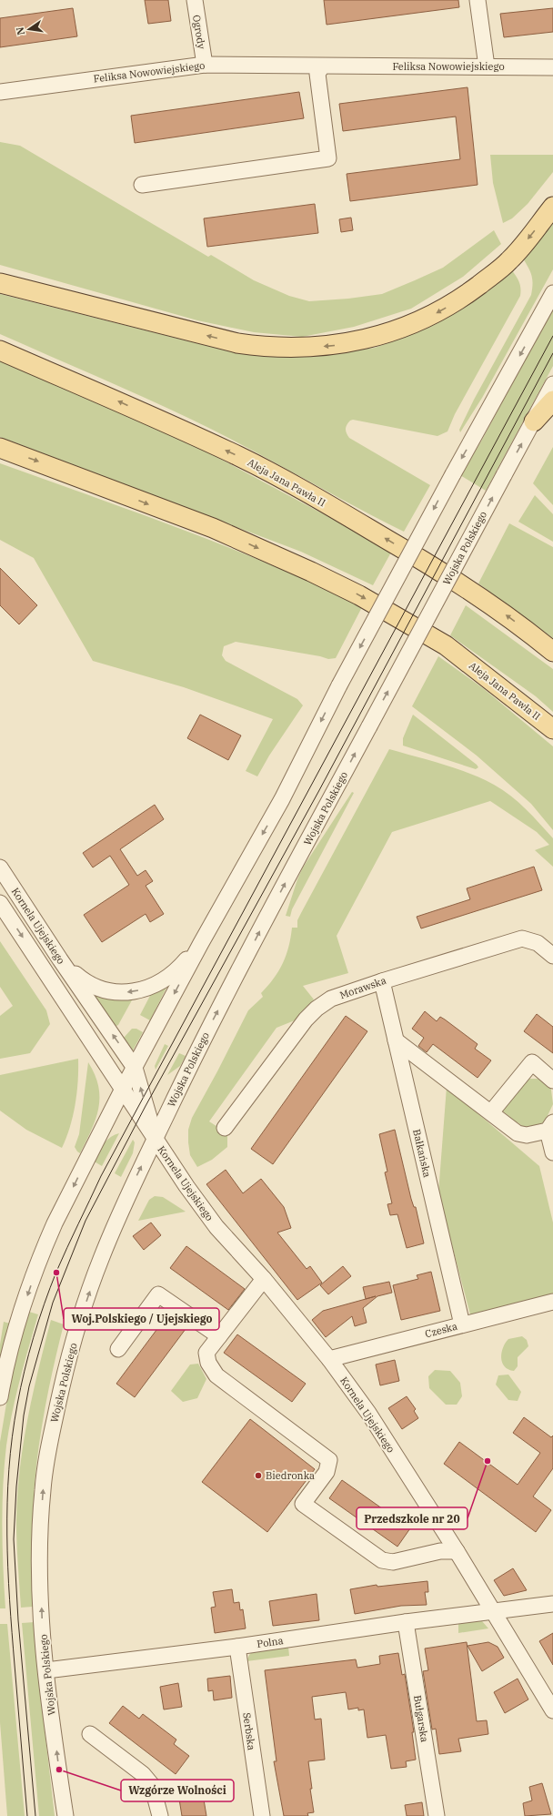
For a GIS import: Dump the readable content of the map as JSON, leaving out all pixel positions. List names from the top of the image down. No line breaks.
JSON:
{"streets":{"main road":["Aleja Jana Pawła II"],"street":["Ogrody","Feliksa Nowowiejskiego","Wojska Polskiego","Kornela Ujejskiego","Morawska","Bałkańska","Czeska","Polna","Bułgarska","Serbska"]},"crossings":[["Ogrody","Feliksa Nowowiejskiego"],["Wojska Polskiego","Kornela Ujejskiego"],["Wojska Polskiego","Polna"],["Kornela Ujejskiego","Czeska"],["Kornela Ujejskiego","Polna"],["Morawska","Bałkańska"],["Bałkańska","Czeska"],["Polna","Bułgarska"],["Polna","Serbska"]],"places":["Woj.Polskiego / Ujejskiego","Przedszkole nr 20","Biedronka","Wzgórze Wolności"],"north":"left"}
